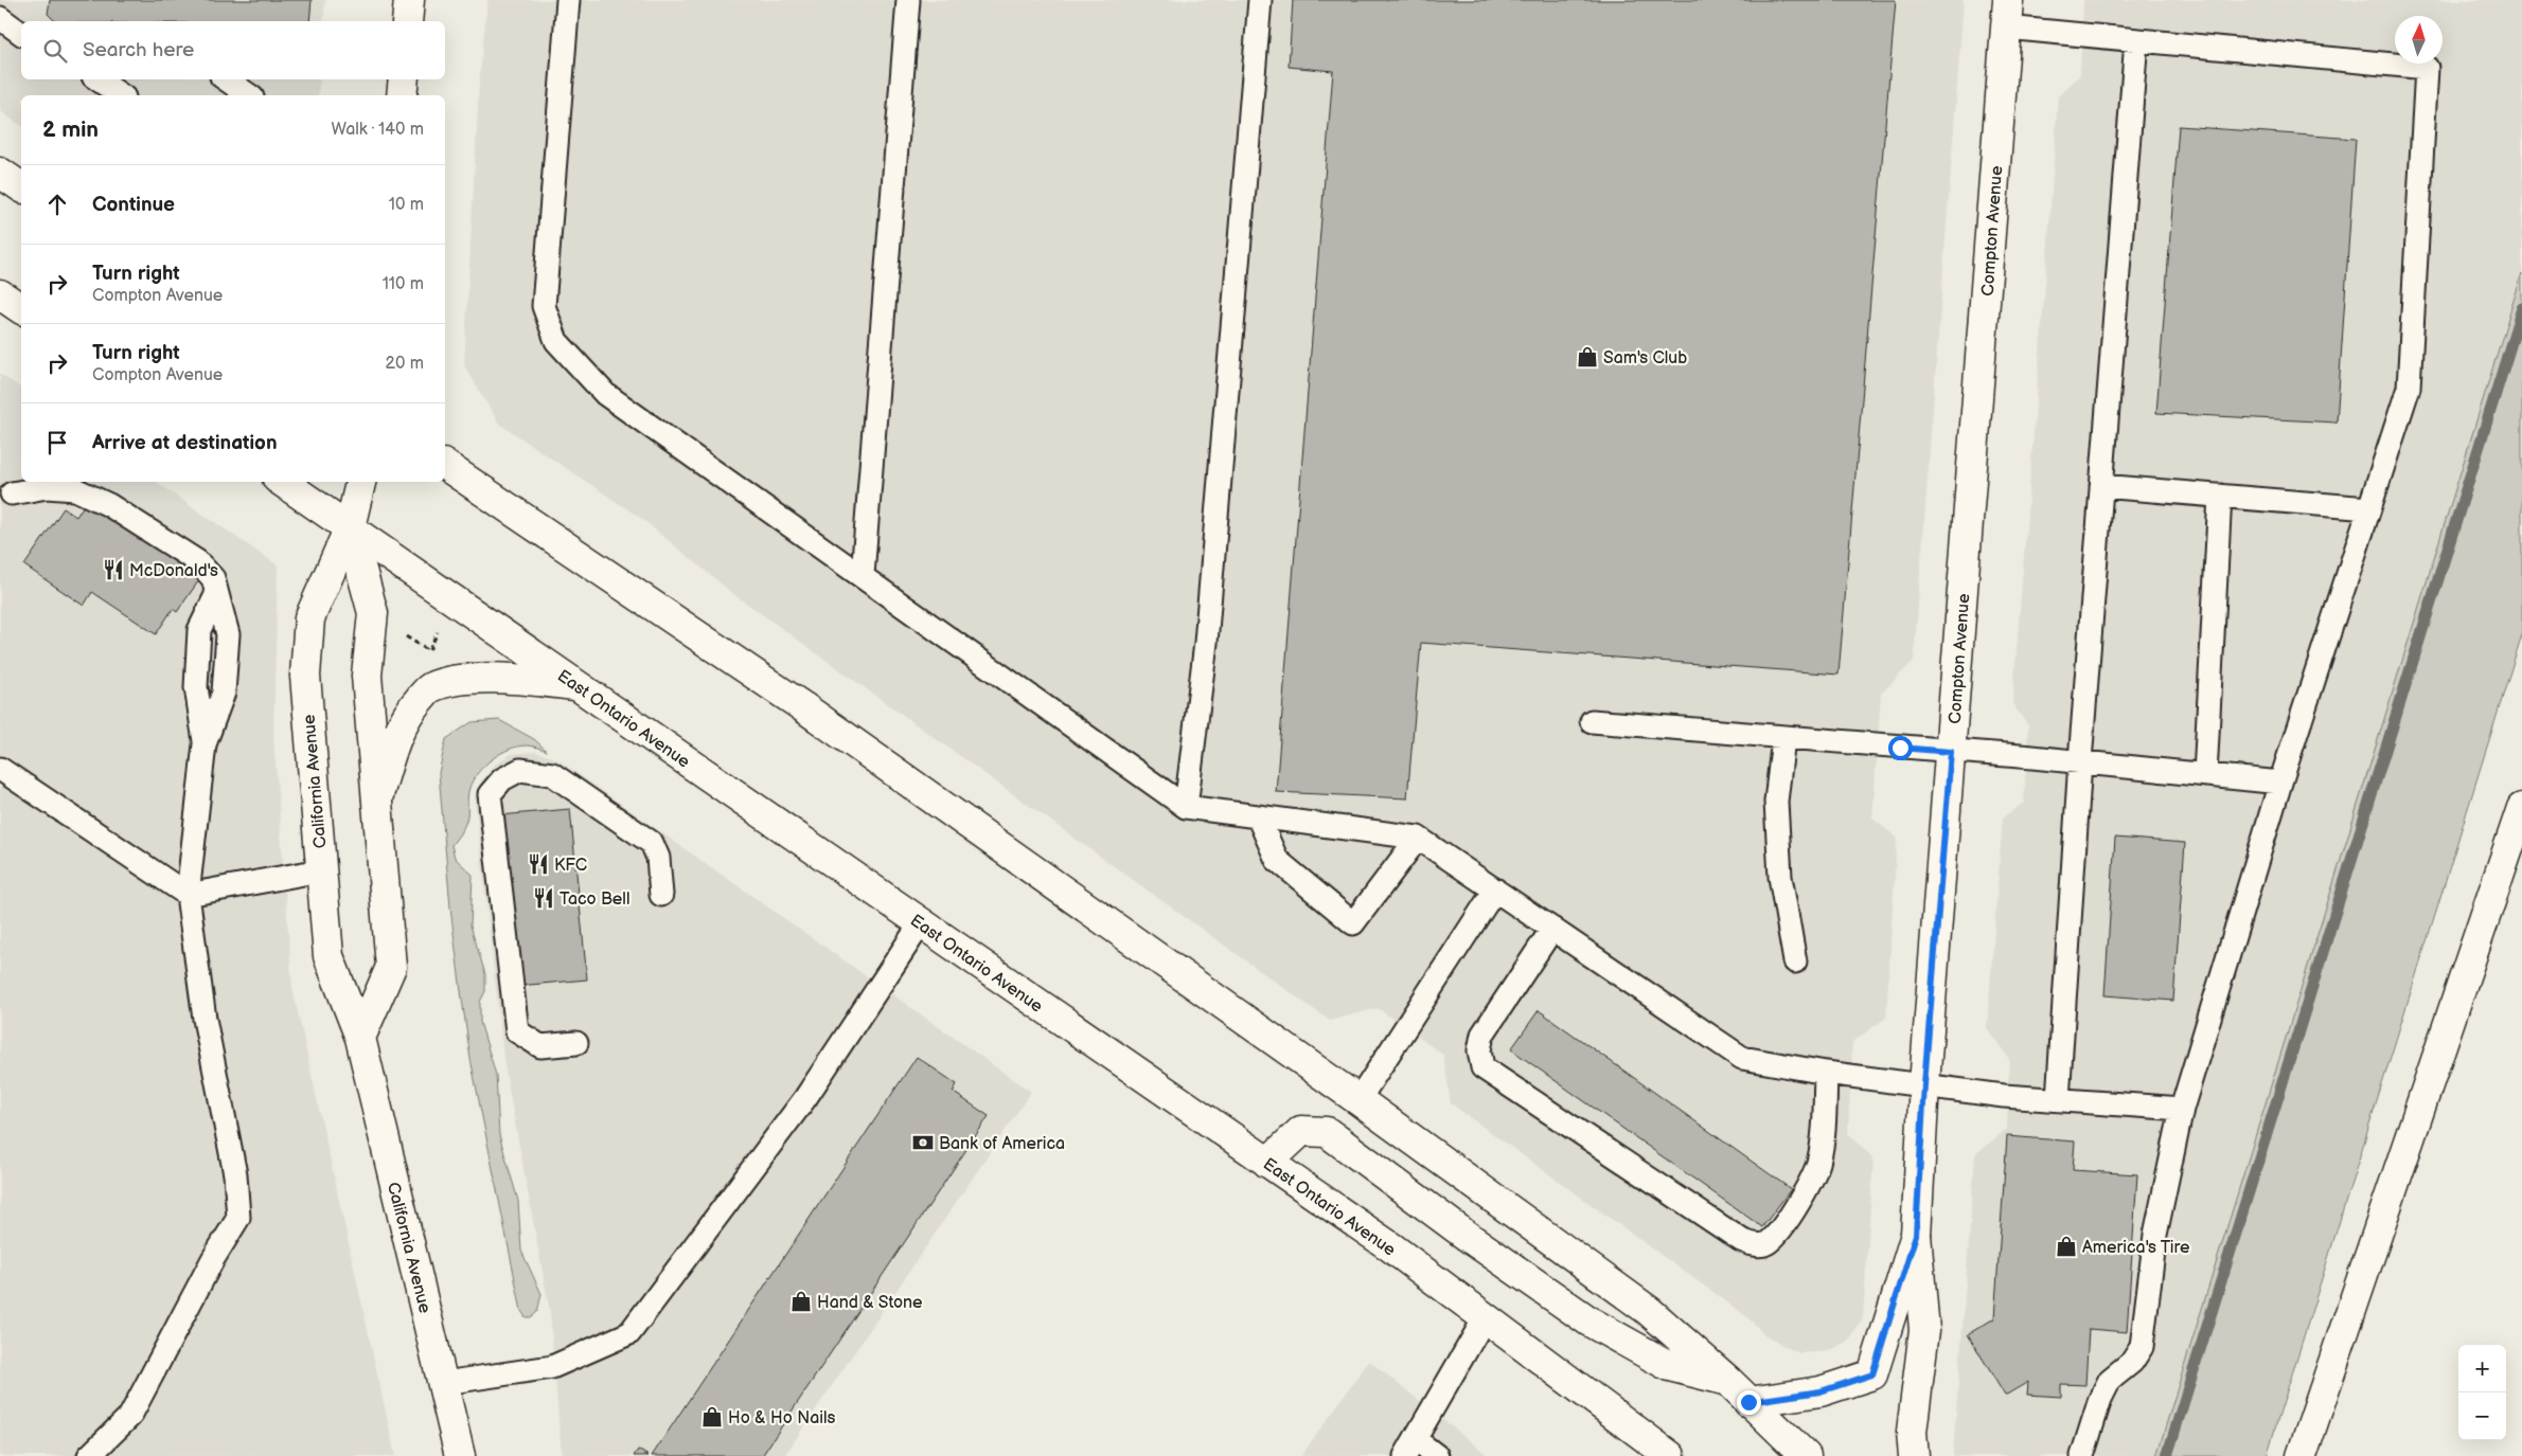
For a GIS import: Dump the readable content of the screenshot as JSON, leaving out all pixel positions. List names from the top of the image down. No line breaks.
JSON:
{"streets":{"main road":["Compton Avenue","East Ontario Avenue","California Avenue"]},"crossings":[["East Ontario Avenue","California Avenue"]],"places":{"shop":["Sam's Club","America's Tire","Hand & Stone","Ho & Ho Nails"],"restaurant":["McDonald's","KFC","Taco Bell"],"bank":["Bank of America"]},"north":"top","page":{"search":"Search here","heading":["2 min","Walk · 140 m"],"list":[["Continue","10 m"],["Turn right","Compton Avenue","110 m"],["Turn right","Compton Avenue","20 m"],"Arrive at destination"],"map_buttons":["+","−"]}}
